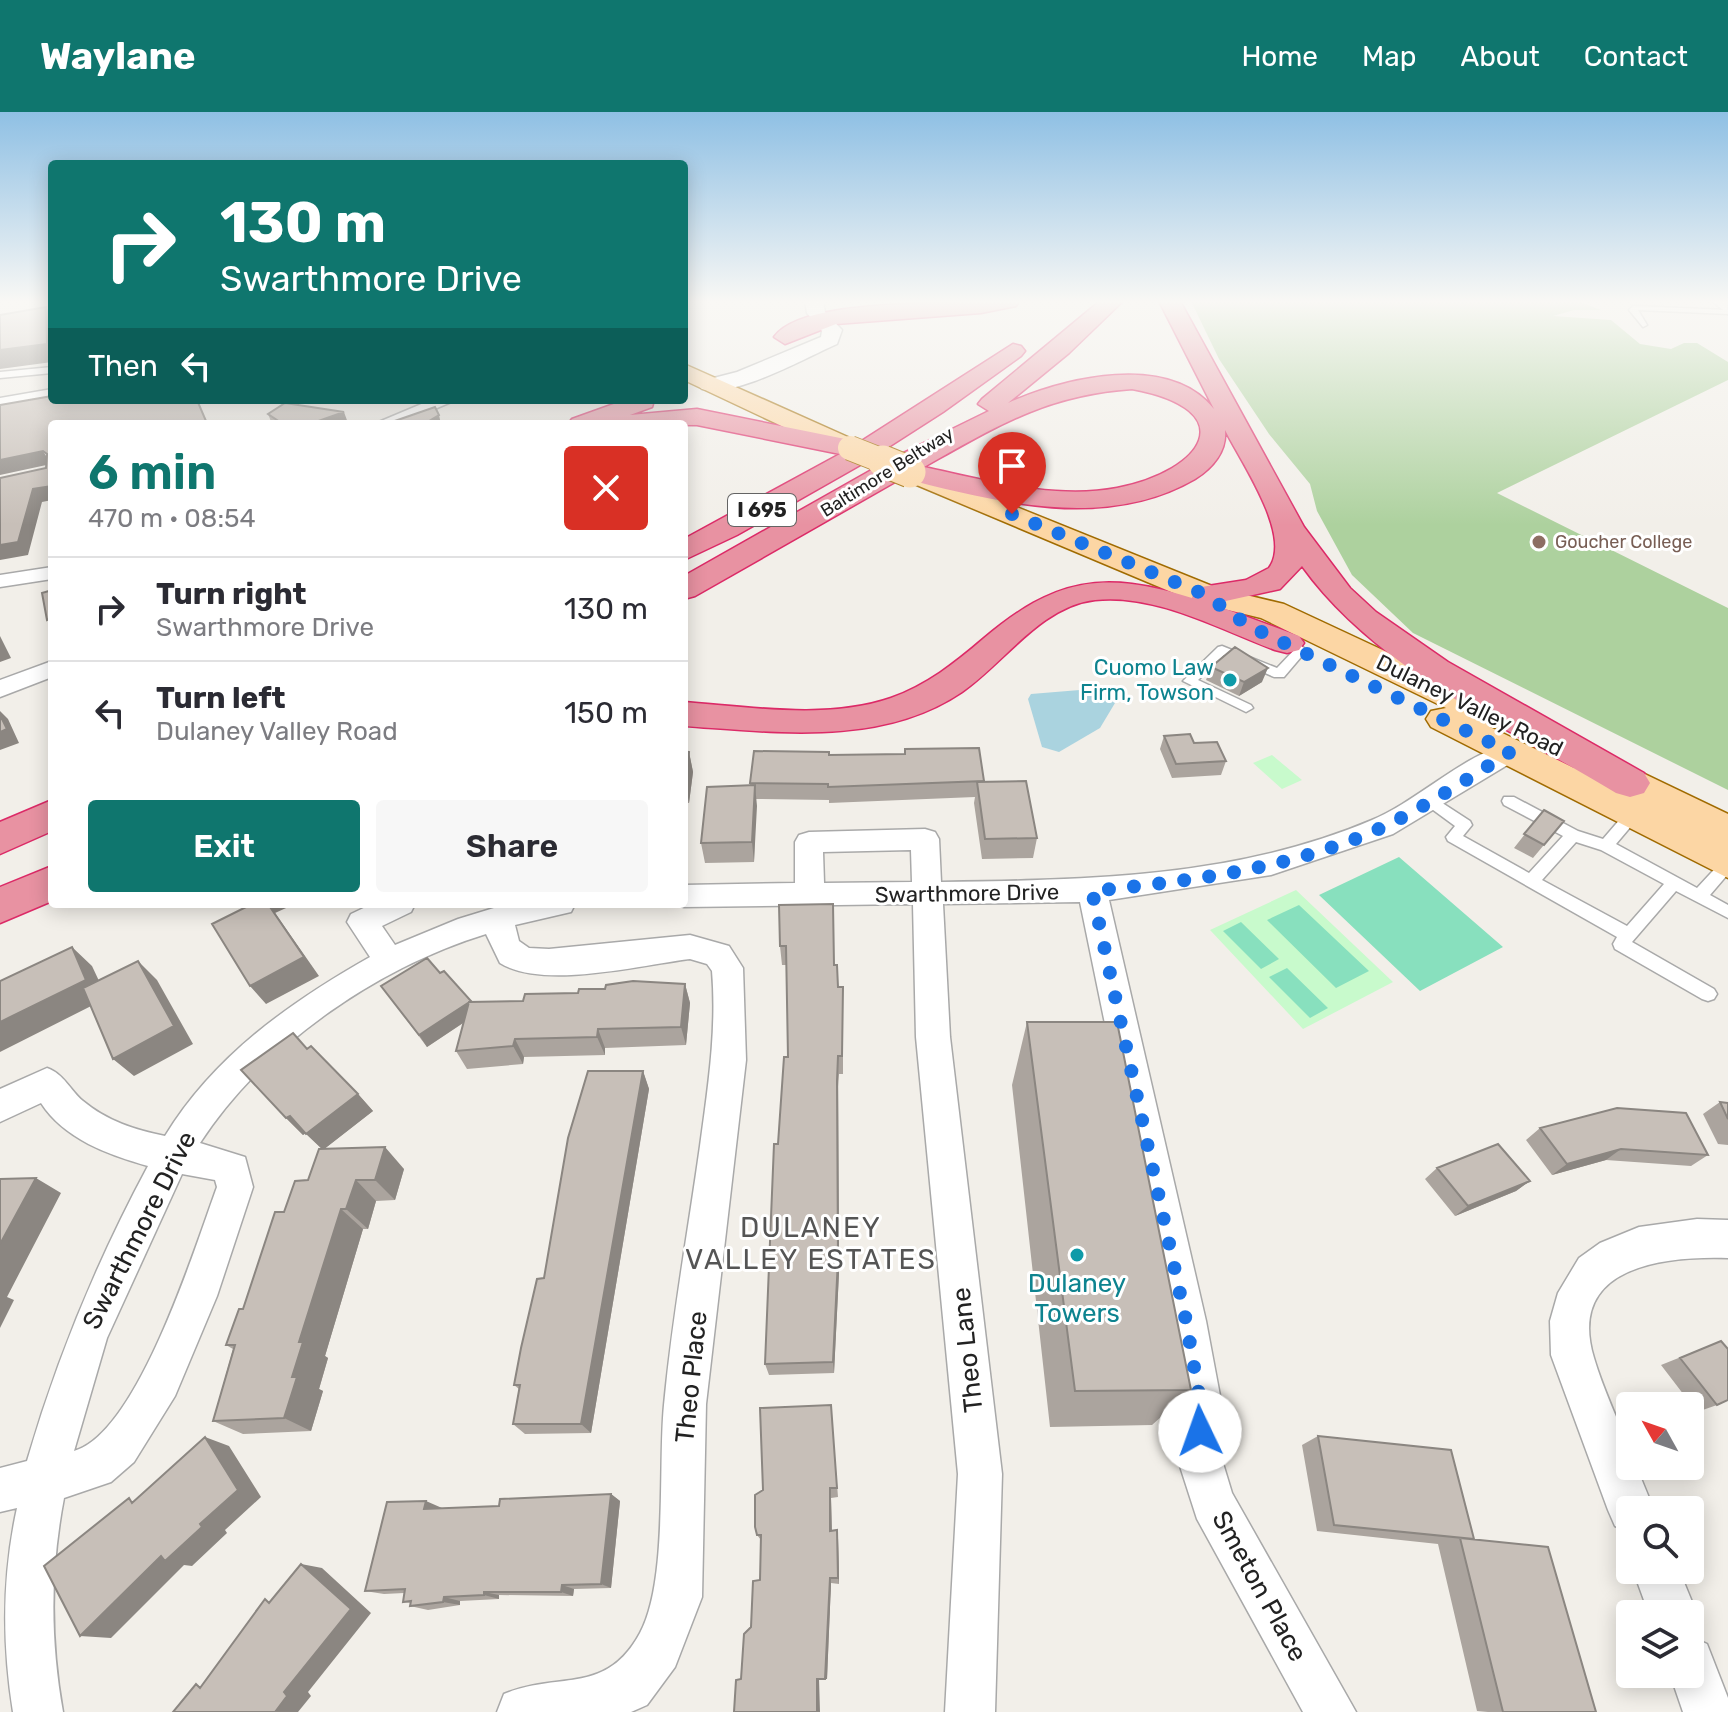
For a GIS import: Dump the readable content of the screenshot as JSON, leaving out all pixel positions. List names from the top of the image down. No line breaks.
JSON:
{"streets":{"highway":["Baltimore Beltway","I 695"],"main road":["Dulaney Valley Road"],"street":["Swarthmore Drive","Theo Lane","Theo Place","Smeton Place"]},"crossings":[["Baltimore Beltway","Dulaney Valley Road"],["Dulaney Valley Road","Swarthmore Drive"],["Swarthmore Drive","Theo Lane"],["Swarthmore Drive","Theo Place"],["Swarthmore Drive","Smeton Place"]],"districts":["DULANEY VALLEY ESTATES"],"places":["Goucher College","Cuomo Law Firm, Towson","Dulaney Towers"],"north":"top left","page":{"header":"Waylane","nav":["Home","Map","About","Contact"],"turn":["130 m","Swarthmore Drive"],"then":"Then","heading":["6 min","470 m · 08:54"],"list":[{"name":"Turn right","note":"Swarthmore Drive","value":"130 m"},{"name":"Turn left","note":"Dulaney Valley Road","value":"150 m"}],"buttons":["Exit","Share"]}}
